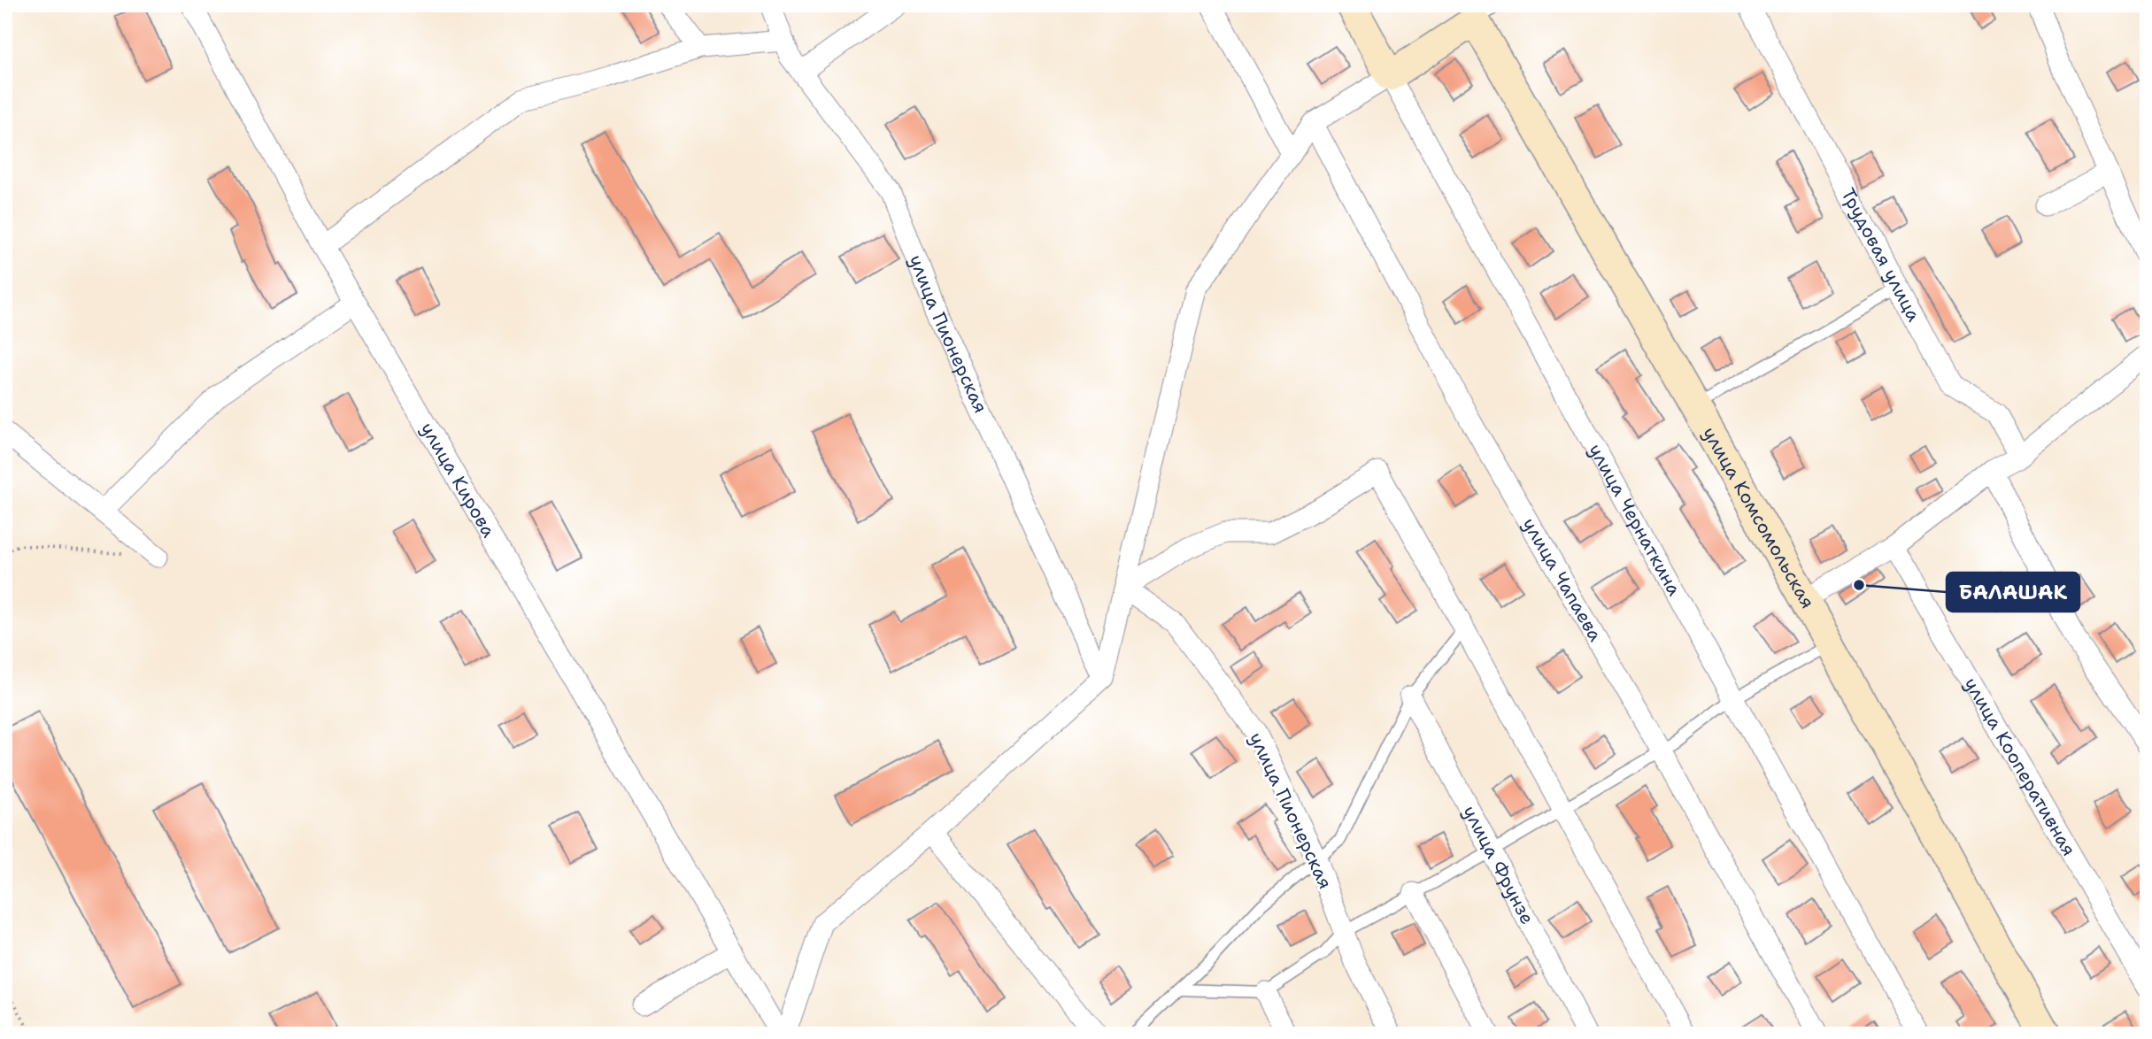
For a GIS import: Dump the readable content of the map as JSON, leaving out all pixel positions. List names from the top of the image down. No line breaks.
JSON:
{"streets":{"street":["Трудовая улица","улица Пионерская","улица Кирова","улица Комсомольская","улица Чернаткина","улица Чапаева","улица Кооперативная","улица Фрунзе"]},"places":["БАЛАШАК"]}
